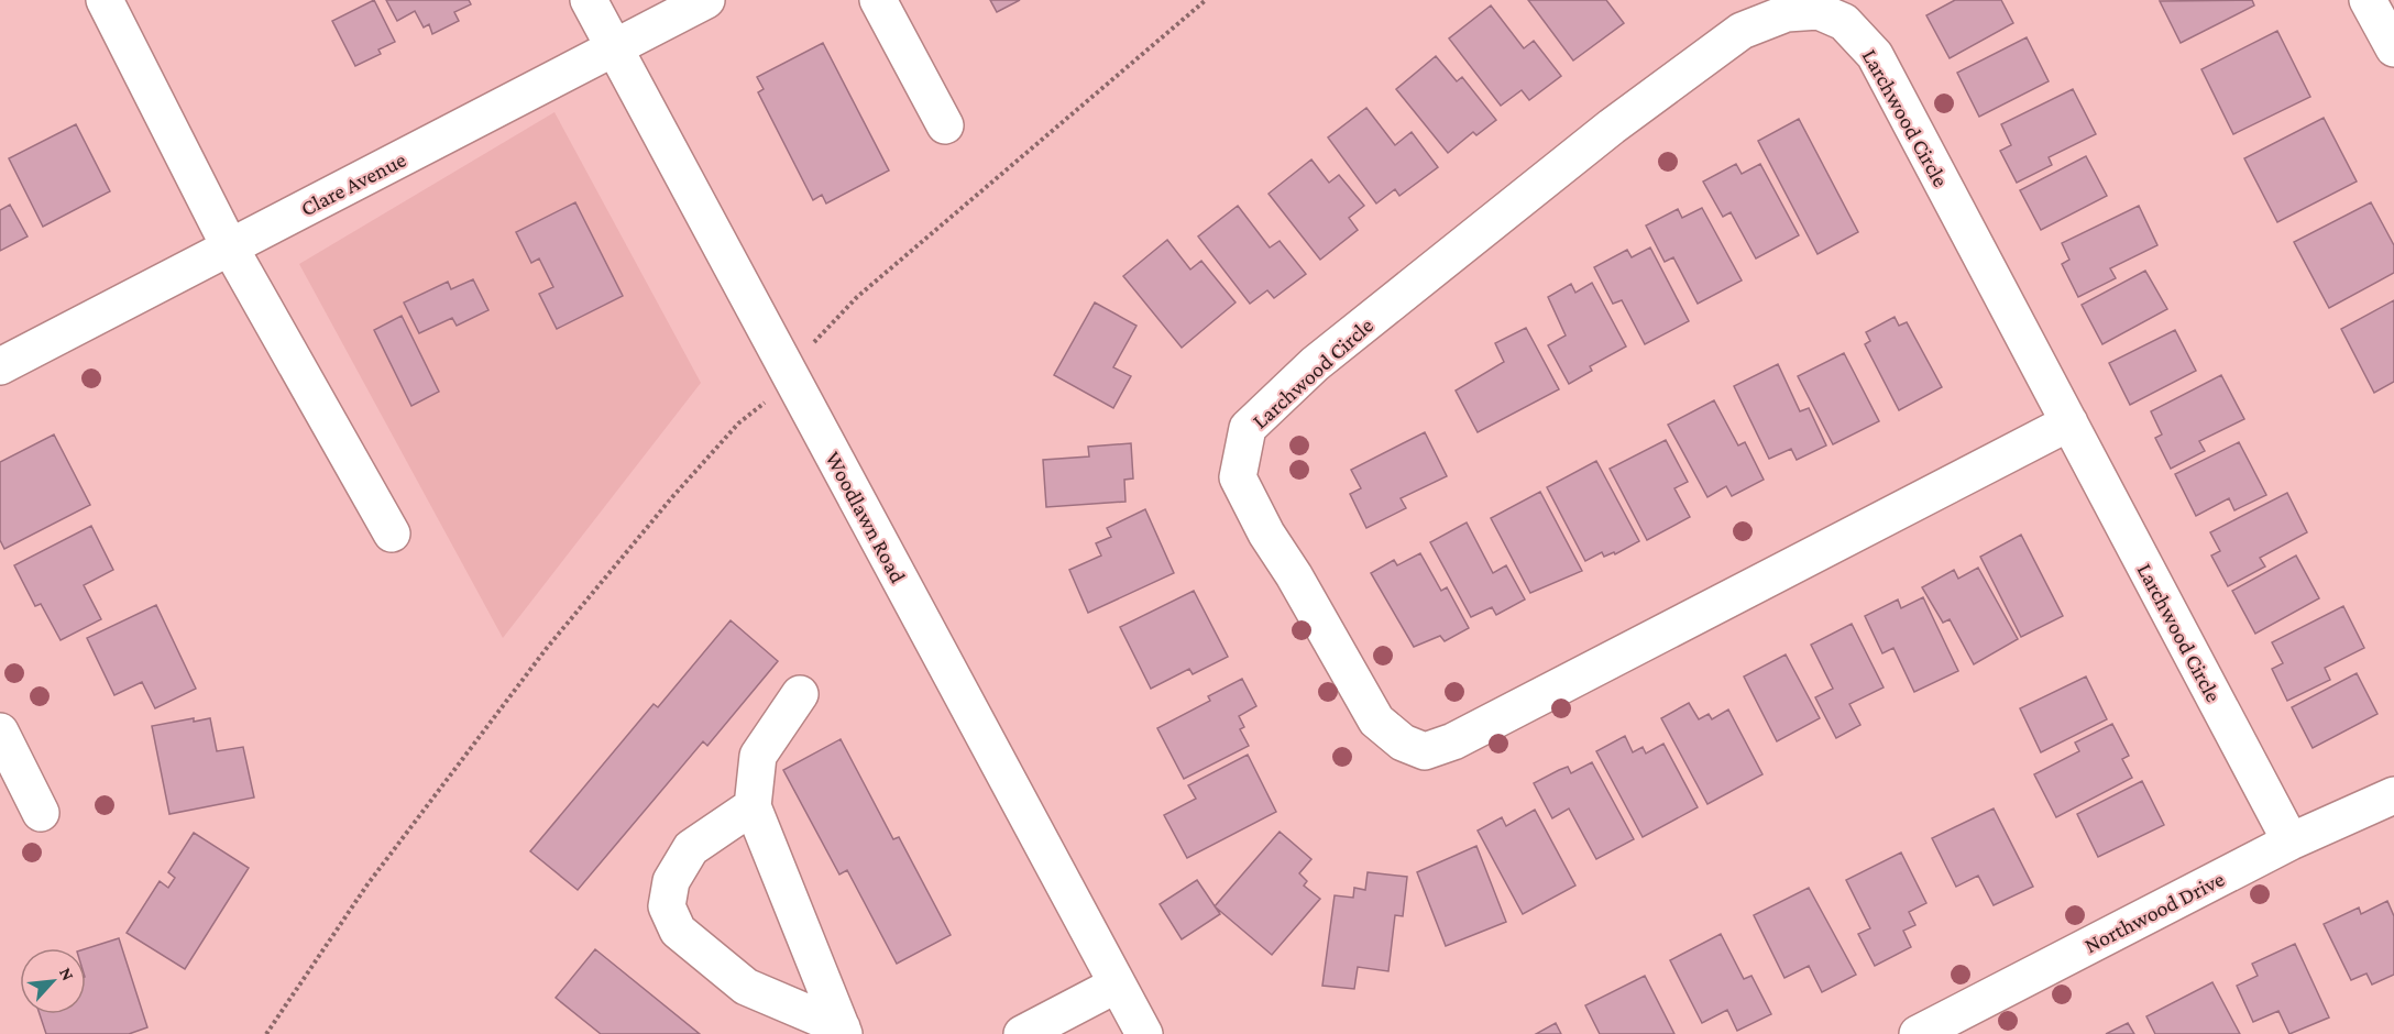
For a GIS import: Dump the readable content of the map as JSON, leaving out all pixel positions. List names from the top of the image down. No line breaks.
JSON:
{"streets":{"street":["Larchwood Circle","Clare Avenue","Woodlawn Road","Northwood Drive"]},"crossings":[["Larchwood Circle","Northwood Drive"],["Clare Avenue","Woodlawn Road"]],"north":"top right"}
